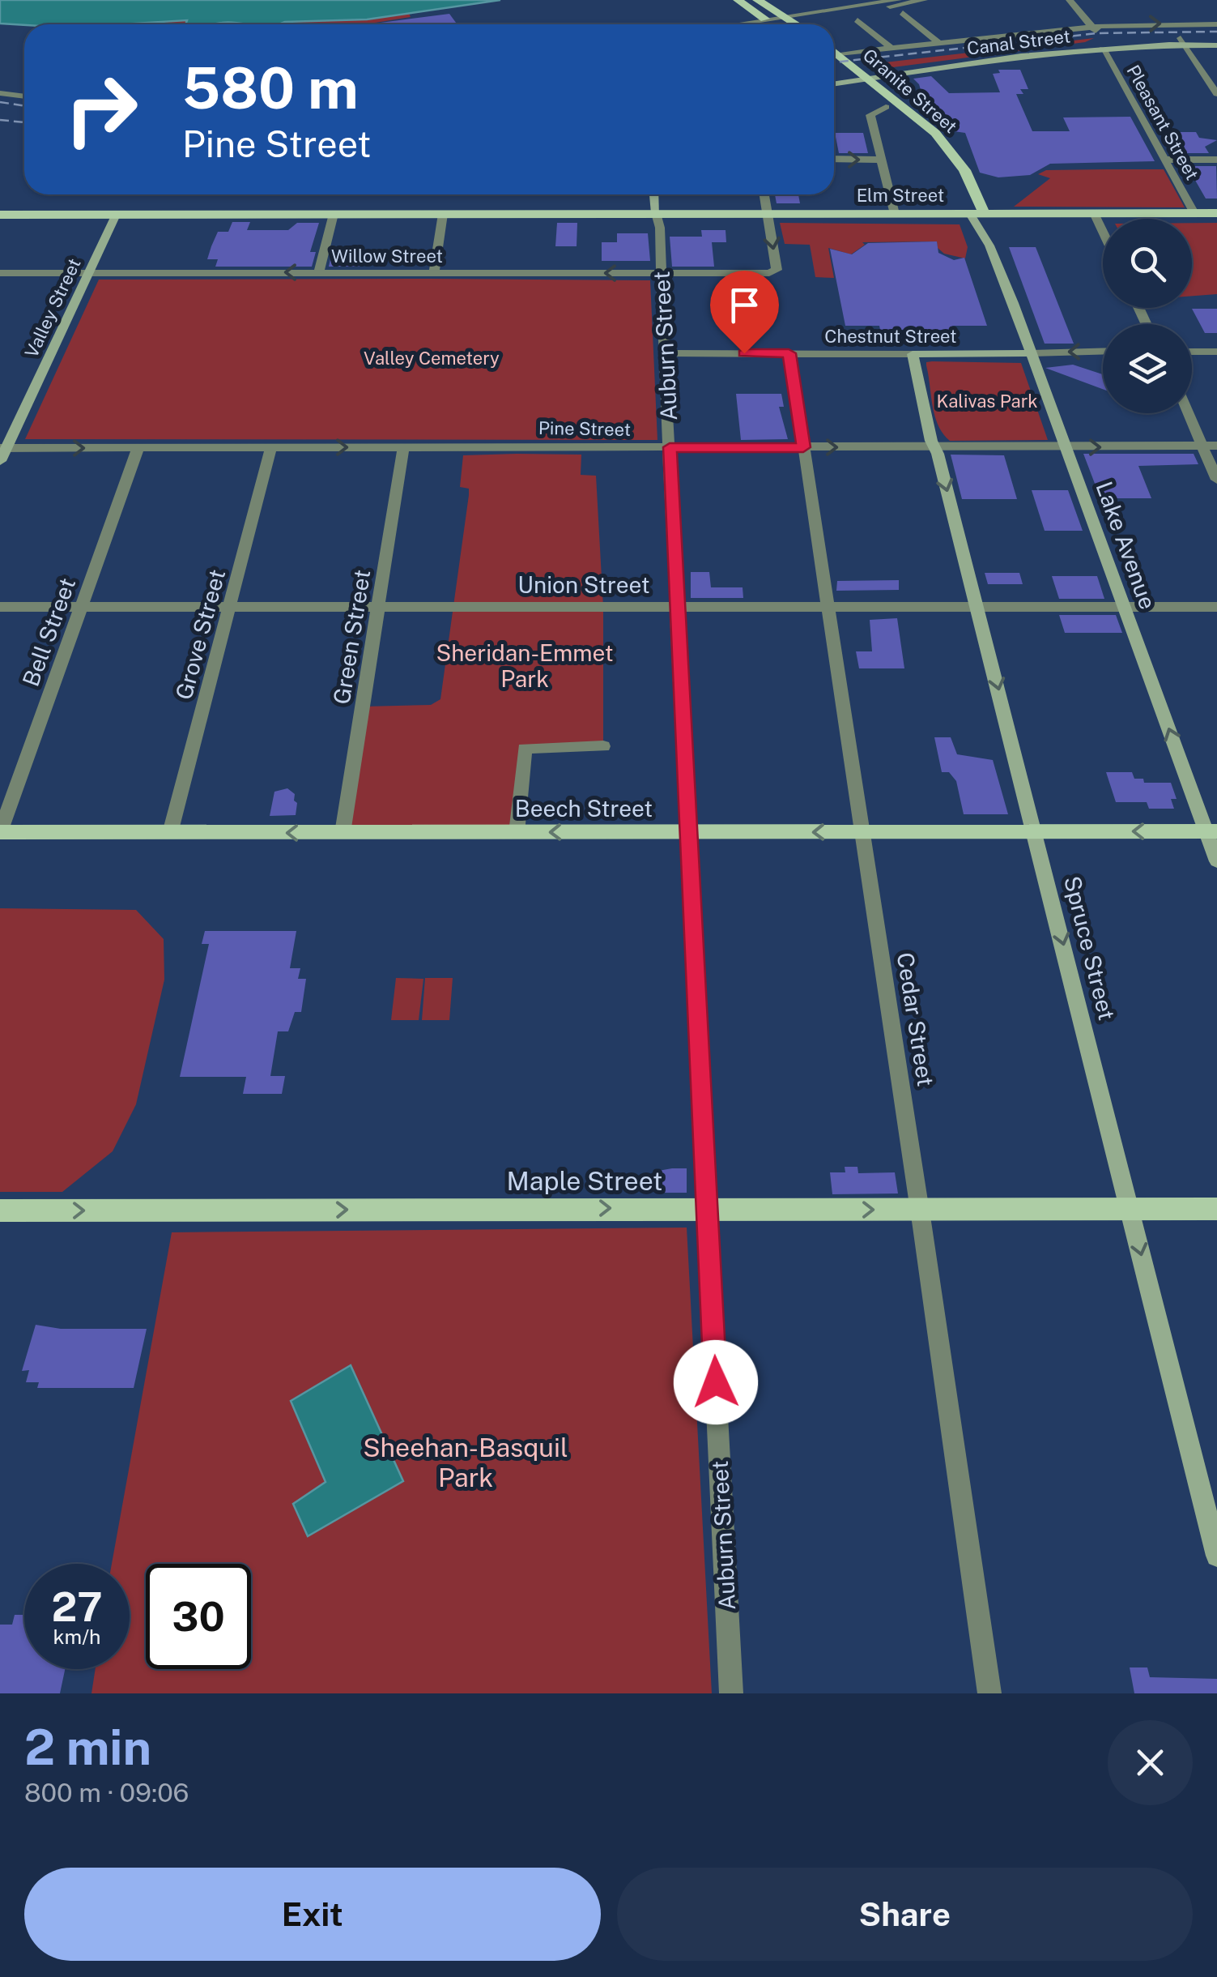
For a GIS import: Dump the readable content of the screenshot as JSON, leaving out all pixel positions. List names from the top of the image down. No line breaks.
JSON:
{"streets":{"main road":["Granite Street","Elm Street","Beech Street","Maple Street"],"street":["Canal Street","Pleasant Street","Willow Street","Valley Street","Chestnut Street","Auburn Street","Pine Street","Lake Avenue","Union Street","Bell Street","Grove Street","Green Street","Spruce Street","Cedar Street"]},"crossings":[["Canal Street","Granite Street"],["Canal Street","Pleasant Street"],["Granite Street","Elm Street"],["Granite Street","Lake Avenue"],["Pleasant Street","Elm Street"],["Elm Street","Willow Street"],["Elm Street","Valley Street"],["Elm Street","Auburn Street"],["Elm Street","Lake Avenue"],["Willow Street","Valley Street"],["Willow Street","Auburn Street"],["Valley Street","Pine Street"],["Chestnut Street","Auburn Street"],["Chestnut Street","Lake Avenue"],["Chestnut Street","Spruce Street"],["Chestnut Street","Cedar Street"],["Auburn Street","Pine Street"],["Auburn Street","Union Street"],["Auburn Street","Beech Street"],["Auburn Street","Maple Street"],["Pine Street","Lake Avenue"],["Pine Street","Bell Street"],["Pine Street","Grove Street"],["Pine Street","Green Street"],["Pine Street","Spruce Street"],["Pine Street","Cedar Street"],["Lake Avenue","Union Street"],["Lake Avenue","Beech Street"],["Union Street","Bell Street"],["Union Street","Grove Street"],["Union Street","Green Street"],["Union Street","Spruce Street"],["Union Street","Cedar Street"],["Bell Street","Beech Street"],["Grove Street","Beech Street"],["Green Street","Beech Street"],["Beech Street","Spruce Street"],["Beech Street","Cedar Street"],["Spruce Street","Maple Street"],["Cedar Street","Maple Street"]],"one_way":["Willow Street","Pine Street","Beech Street","Spruce Street","Maple Street"],"parks":["Valley Cemetery","Kalivas Park","Sheridan-Emmet Park","Sheehan-Basquil Park"],"page":{"turn":["580 m","Pine Street"],"speed":"27 km/h","limit":"30","heading":["2 min","800 m · 09:06"],"buttons":["Exit","Share"]}}
